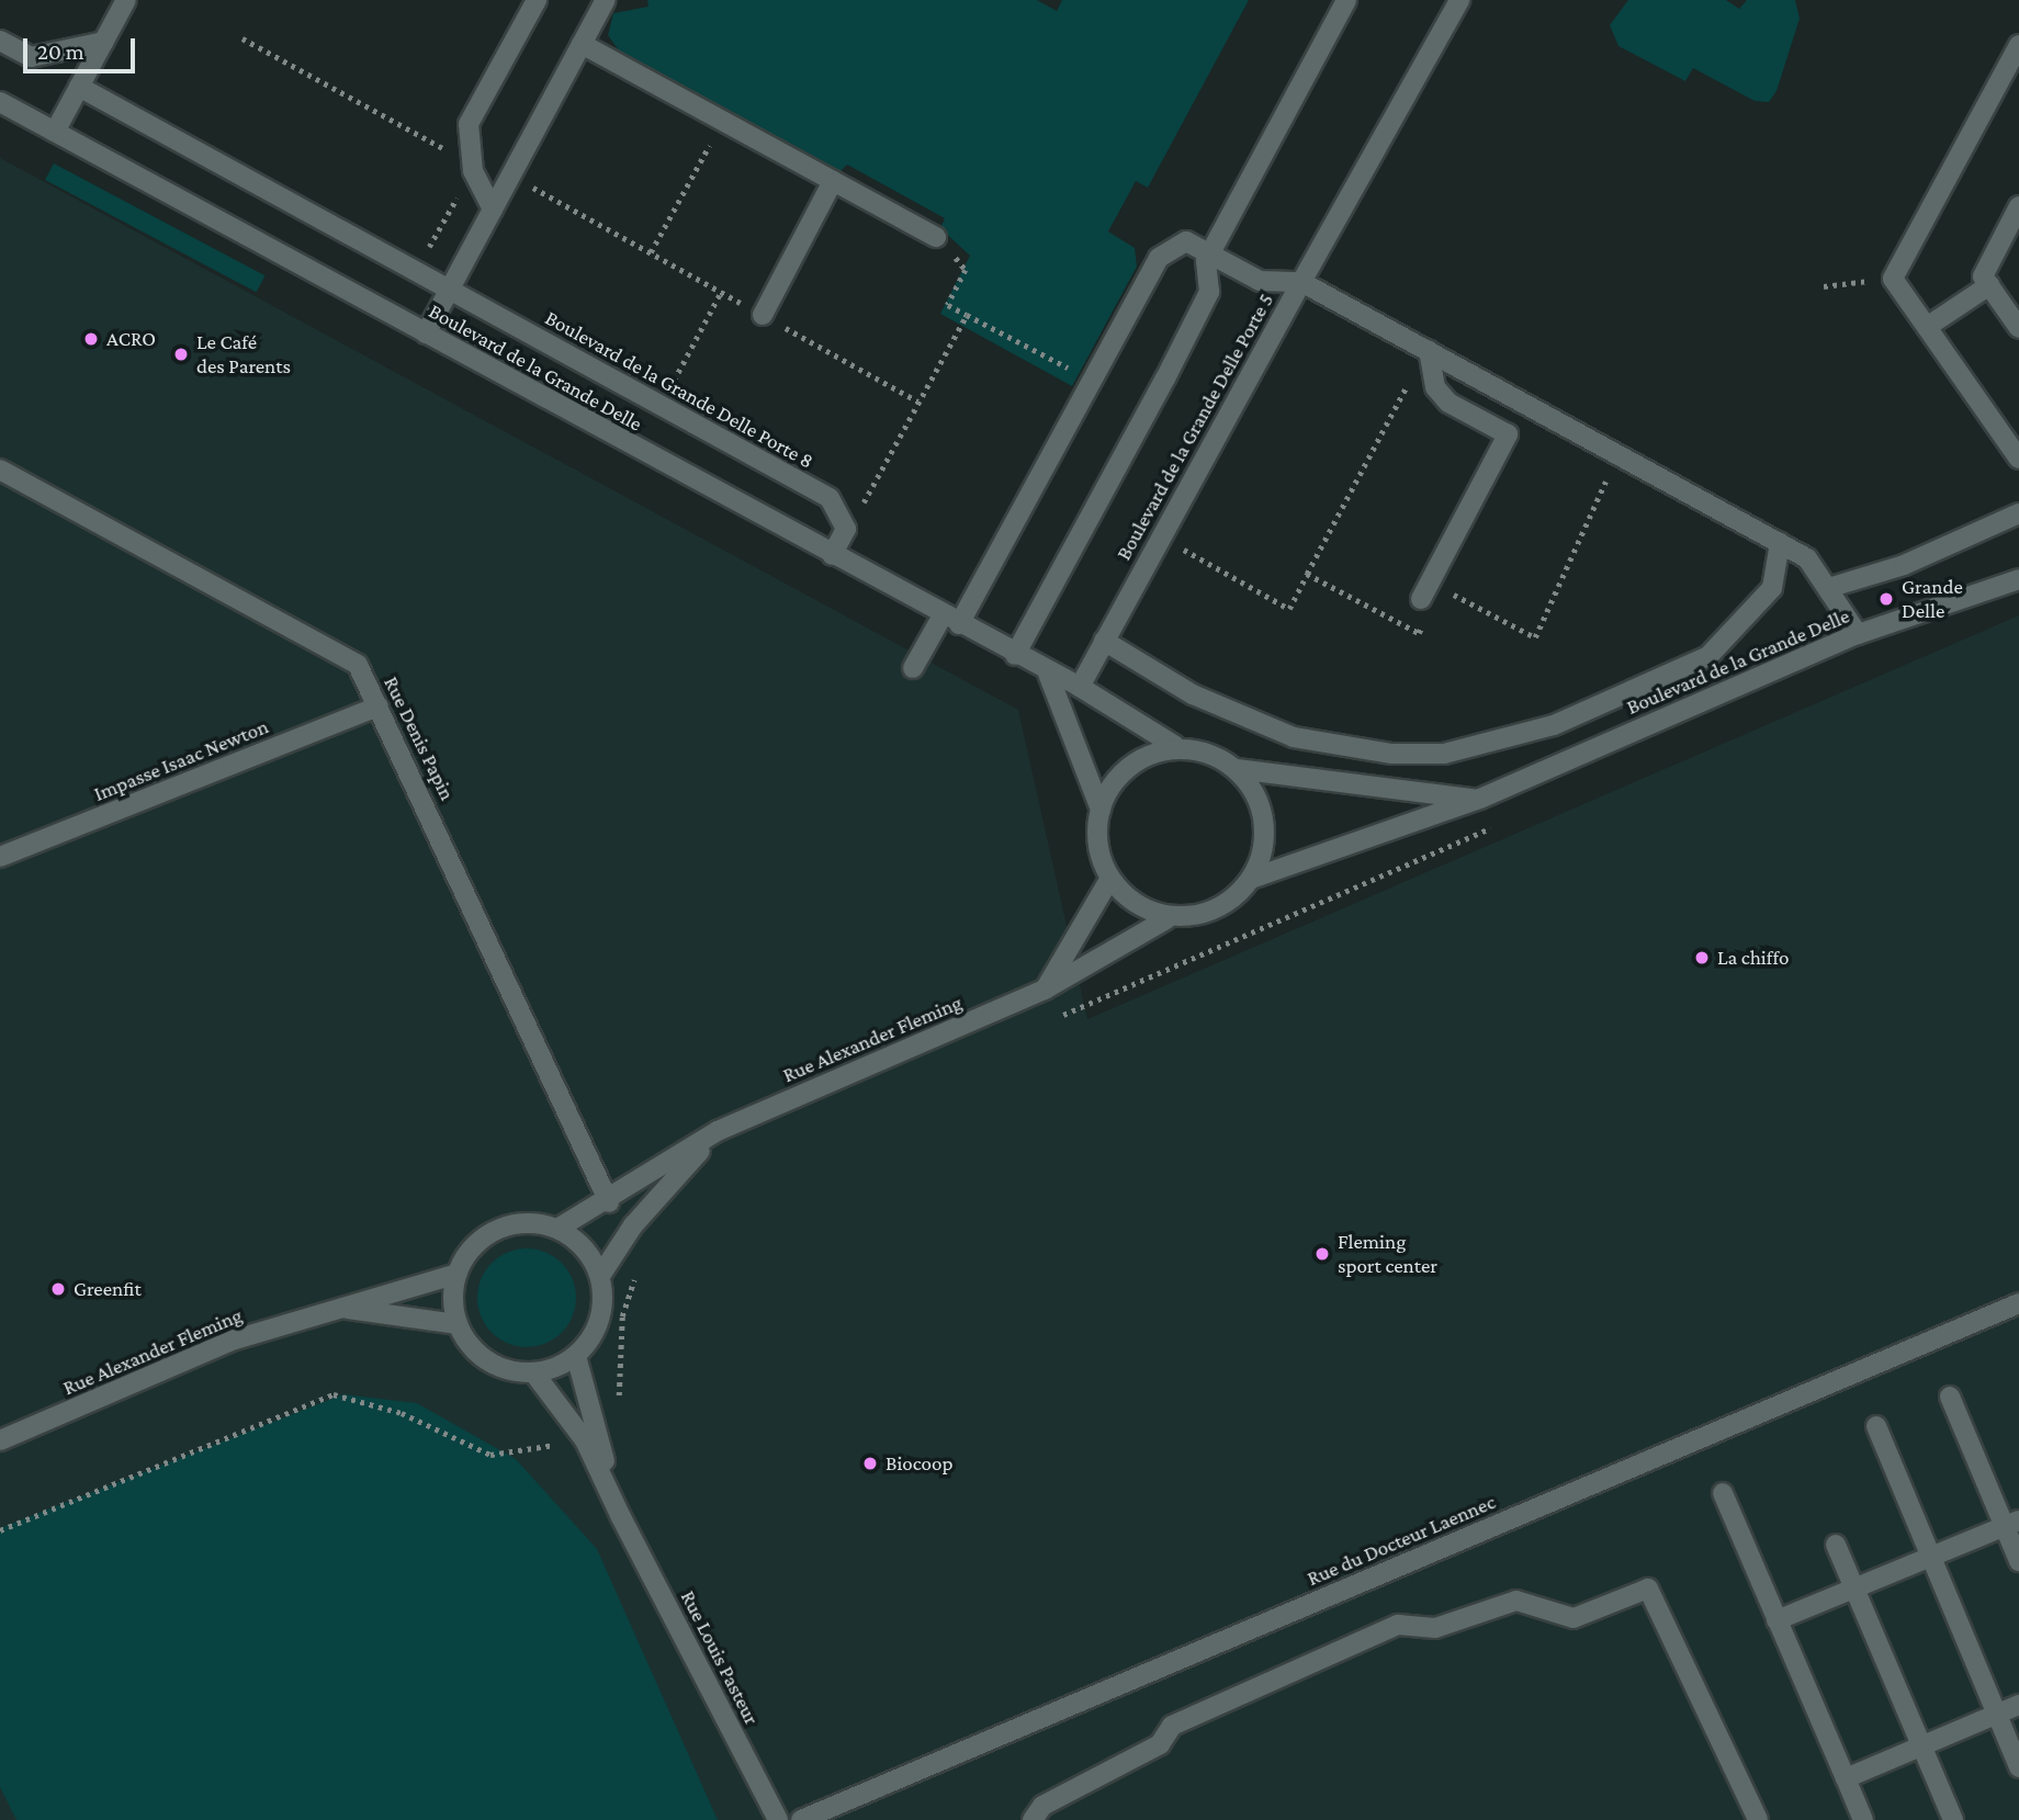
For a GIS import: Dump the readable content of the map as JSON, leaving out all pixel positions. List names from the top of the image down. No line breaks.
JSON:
{"streets":{"street":["Boulevard de la Grande Delle","Boulevard de la Grande Delle Porte 8","Boulevard de la Grande Delle Porte 5","Rue Denis Papin","Impasse Isaac Newton","Rue Alexander Fleming","Rue du Docteur Laennec","Rue Louis Pasteur"]},"crossings":[["Boulevard de la Grande Delle","Boulevard de la Grande Delle Porte 5"],["Boulevard de la Grande Delle","Rue Alexander Fleming"],["Rue Denis Papin","Impasse Isaac Newton"],["Rue Denis Papin","Rue Alexander Fleming"]],"places":["ACRO","Le Café des Parents","Grande Delle","La chiffo","Fleming sport center","Greenfit","Biocoop"],"scale_bar":"20 m"}
